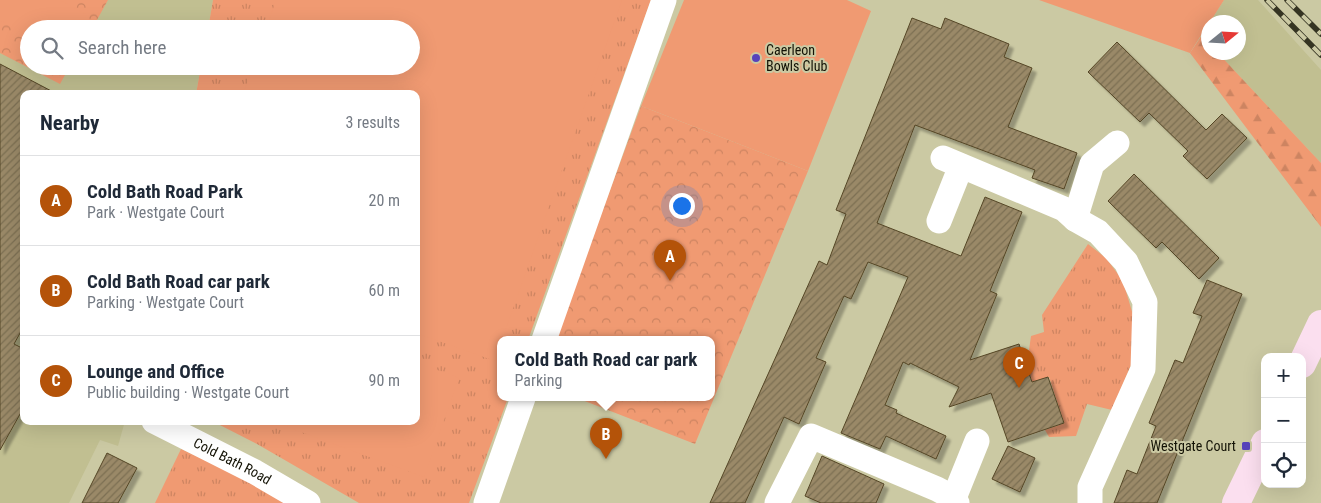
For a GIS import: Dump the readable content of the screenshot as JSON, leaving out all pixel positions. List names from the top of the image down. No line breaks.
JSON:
{"streets":{"street":["Cold Bath Road"]},"places":{"other":["Caerleon Bowls Club"],"transit":["Westgate Court"]},"north":"right","page":{"search":"Search here","heading":["Nearby","3 results"],"list":[{"mark":"A","name":"Cold Bath Road Park","note":"Park · Westgate Court","value":"20 m"},{"mark":"B","name":"Cold Bath Road car park","note":"Parking · Westgate Court","value":"60 m"},{"mark":"C","name":"Lounge and Office","note":"Public building · Westgate Court","value":"90 m"}],"pins":["A","C","B"],"popup":["Cold Bath Road car park","Parking"],"map_buttons":["+","−"]}}
